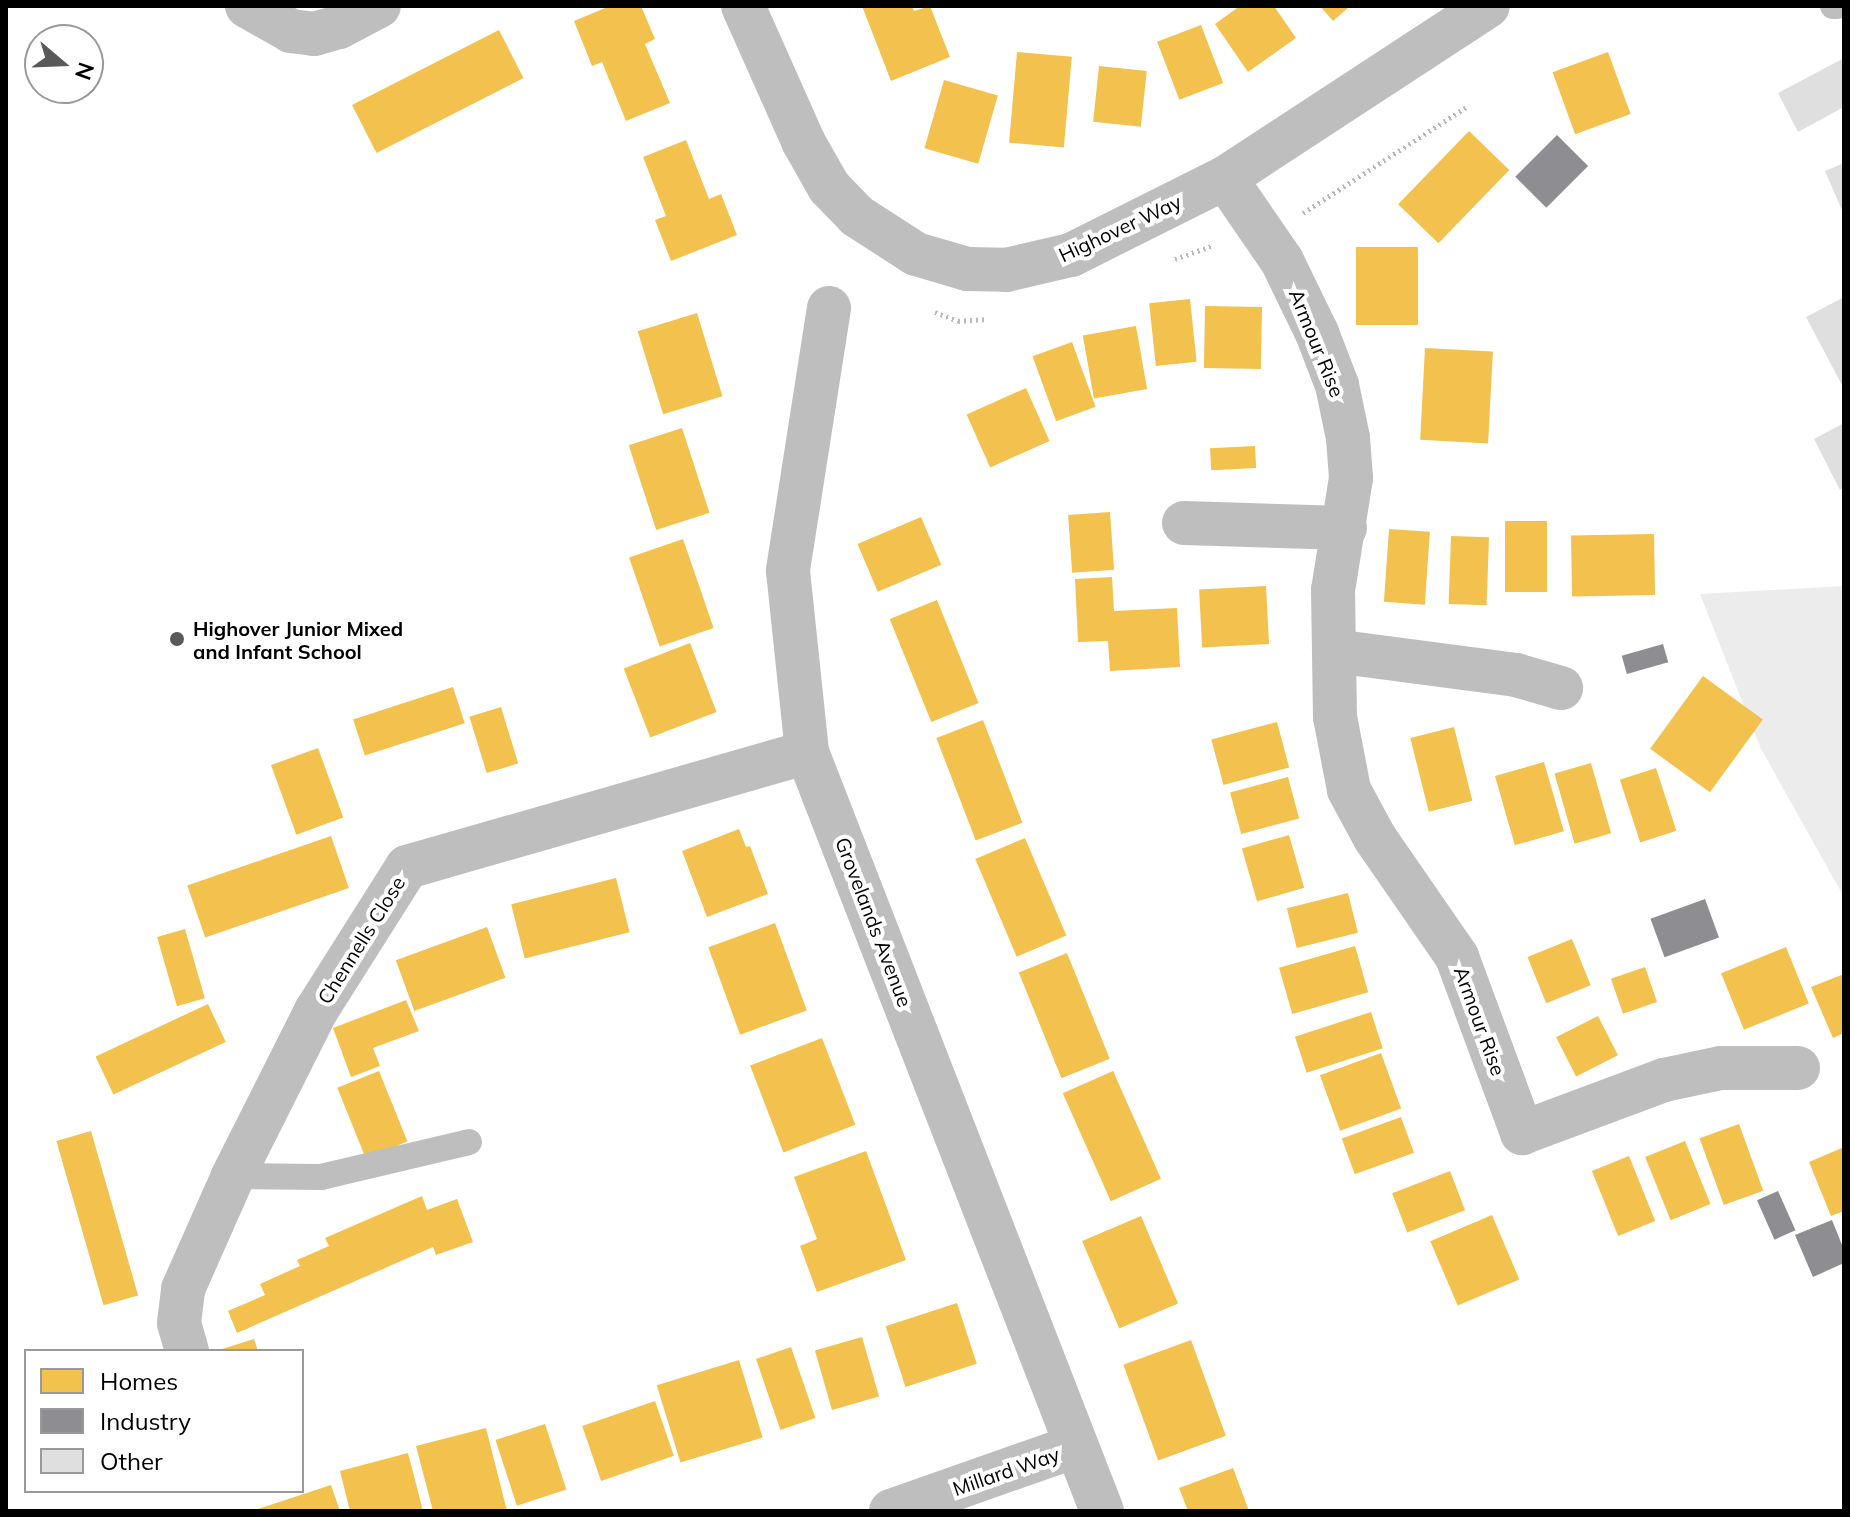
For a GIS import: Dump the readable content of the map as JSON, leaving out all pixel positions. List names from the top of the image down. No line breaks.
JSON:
{"streets":{"street":["Highover Way","Armour Rise","Grovelands Avenue","Chennells Close","Millard Way"]},"crossings":[["Highover Way","Armour Rise"],["Grovelands Avenue","Chennells Close"],["Grovelands Avenue","Millard Way"]],"places":["Highover Junior Mixed and Infant School"],"legend":["Homes","Industry","Other"],"north":"right"}
